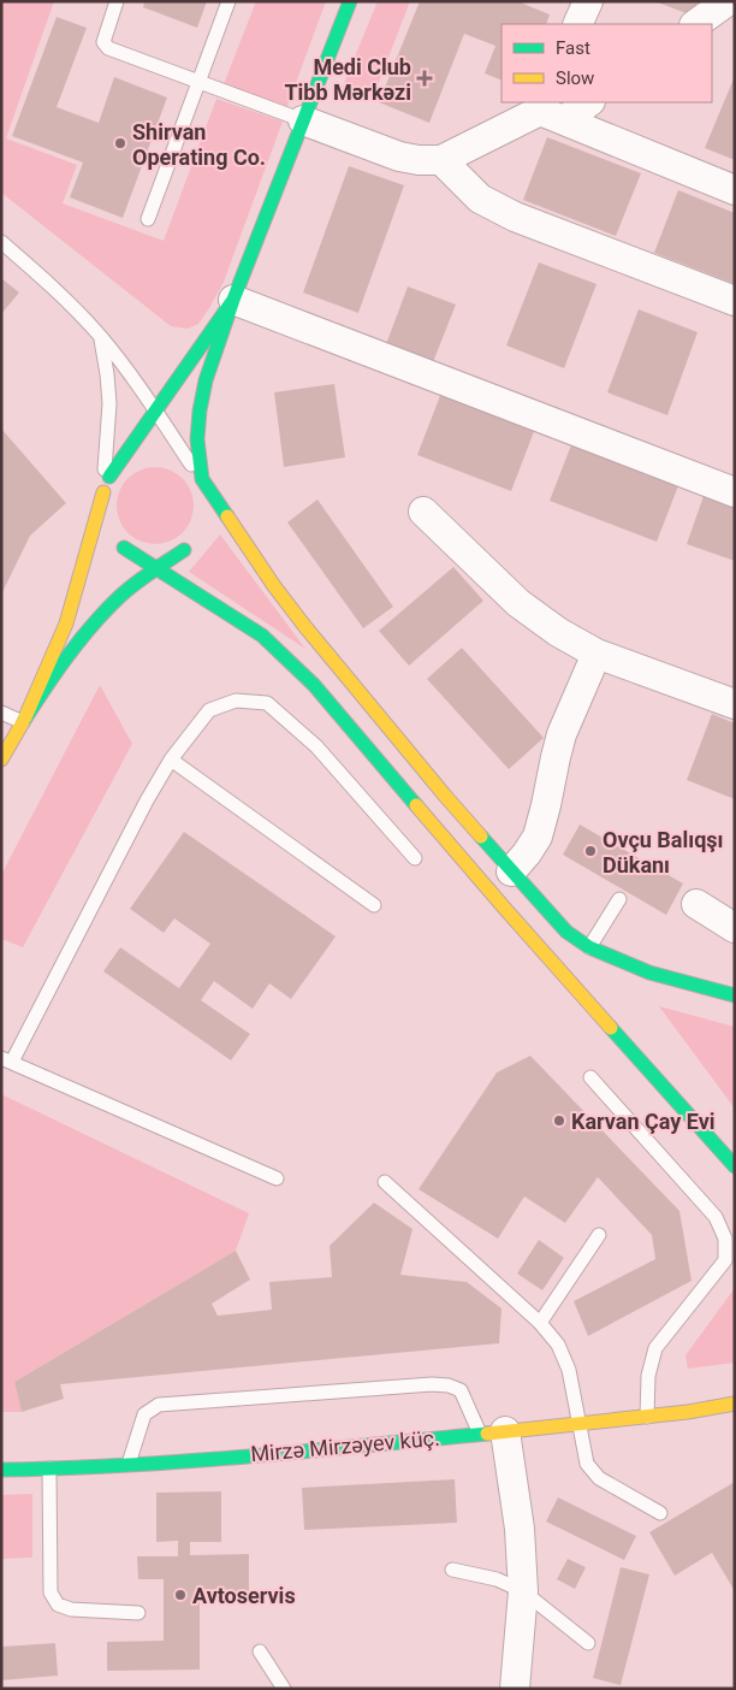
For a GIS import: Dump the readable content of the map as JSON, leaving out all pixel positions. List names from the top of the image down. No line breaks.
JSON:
{"streets":{"main road":["Mirzə Mirzəyev küç."]},"places":{"health":["Medi Club Tibb Mərkəzi"],"other":["Shirvan Operating Co.","Ovçu Balıqşı Dükanı","Karvan Çay Evi","Avtoservis"]},"legend":["Fast","Slow"]}
